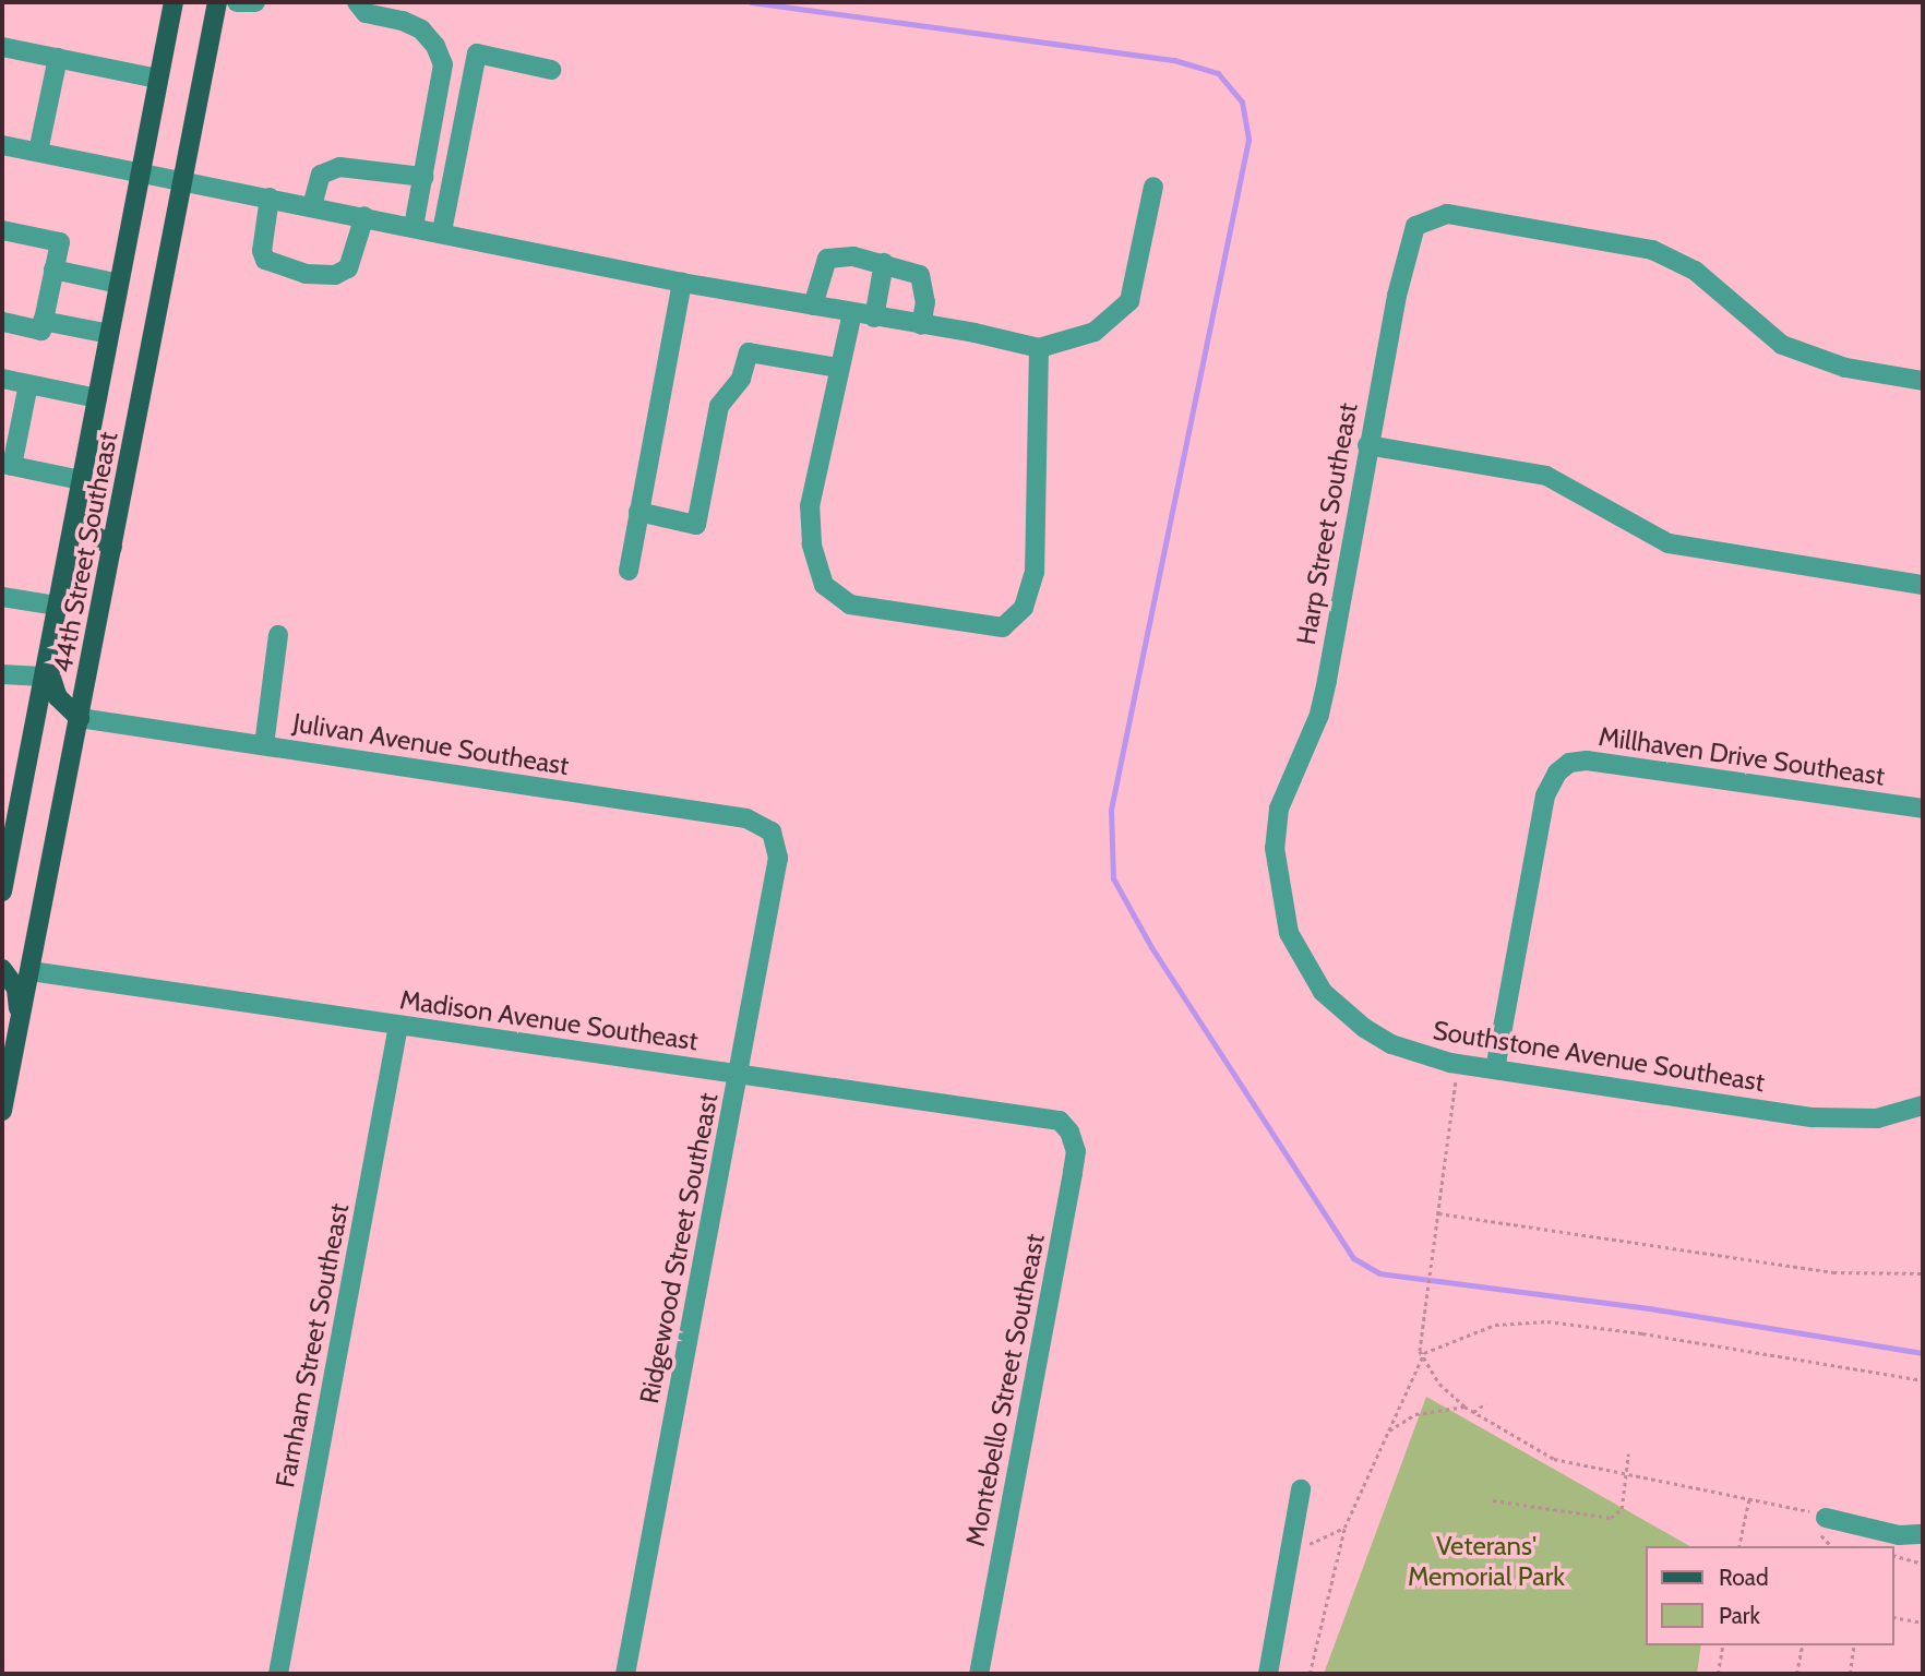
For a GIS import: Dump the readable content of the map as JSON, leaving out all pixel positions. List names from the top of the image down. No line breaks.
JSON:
{"streets":{"main road":["44th Street Southeast"],"street":["Harp Street Southeast","Julivan Avenue Southeast","Millhaven Drive Southeast","Madison Avenue Southeast","Southstone Avenue Southeast","Ridgewood Street Southeast","Farnham Street Southeast","Montebello Street Southeast"]},"crossings":[["Harp Street Southeast","Southstone Avenue Southeast"],["44th Street Southeast","Julivan Avenue Southeast"],["44th Street Southeast","Madison Avenue Southeast"],["Julivan Avenue Southeast","Ridgewood Street Southeast"],["Millhaven Drive Southeast","Southstone Avenue Southeast"],["Madison Avenue Southeast","Ridgewood Street Southeast"],["Madison Avenue Southeast","Farnham Street Southeast"],["Madison Avenue Southeast","Montebello Street Southeast"]],"parks":["Veterans' Memorial Park"],"legend":["Road","Park"]}
